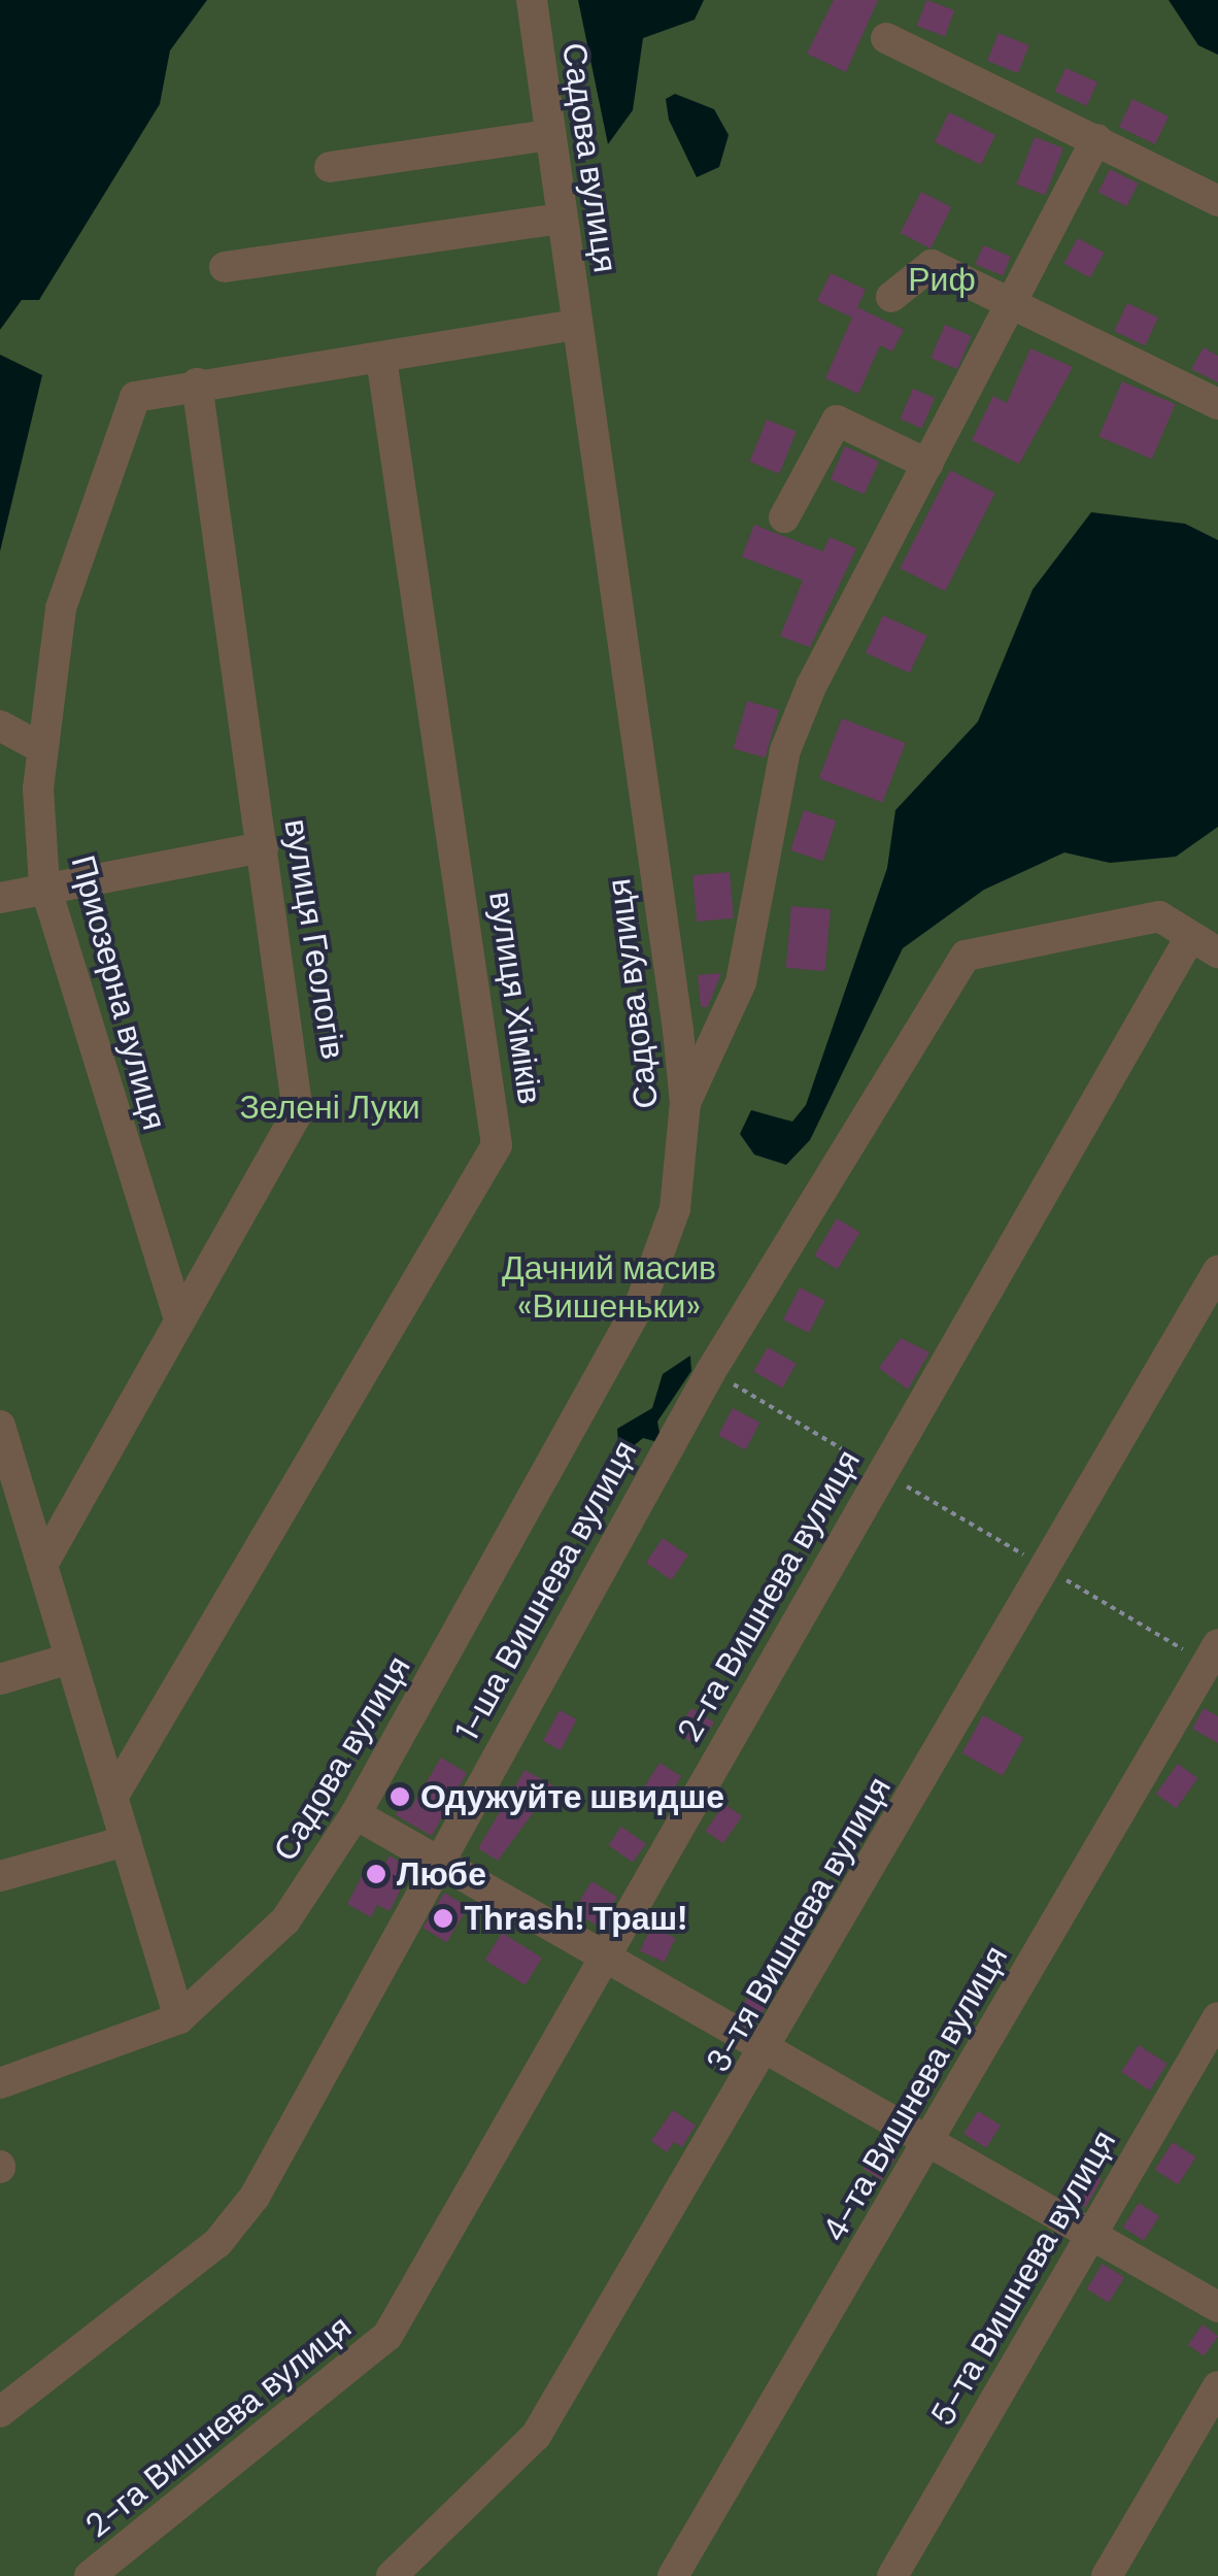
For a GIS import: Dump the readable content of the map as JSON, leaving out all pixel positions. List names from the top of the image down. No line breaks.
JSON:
{"streets":{"street":["Садова вулиця","вулиця Геологів","Приозерна вулиця","вулиця Хіміків","1-ша Вишнева вулиця","2-га Вишнева вулиця","3-тя Вишнева вулиця","4-та Вишнева вулиця","5-та Вишнева вулиця"]},"crossings":[["Садова вулиця","Приозерна вулиця"],["вулиця Геологів","Приозерна вулиця"],["Приозерна вулиця","вулиця Хіміків"],["1-ша Вишнева вулиця","2-га Вишнева вулиця"]],"parks":["Риф","Зелені Луки","Дачний масив «Вишеньки»"],"places":["Одужуйте швидше","Любе","Thrash! Траш!"]}
